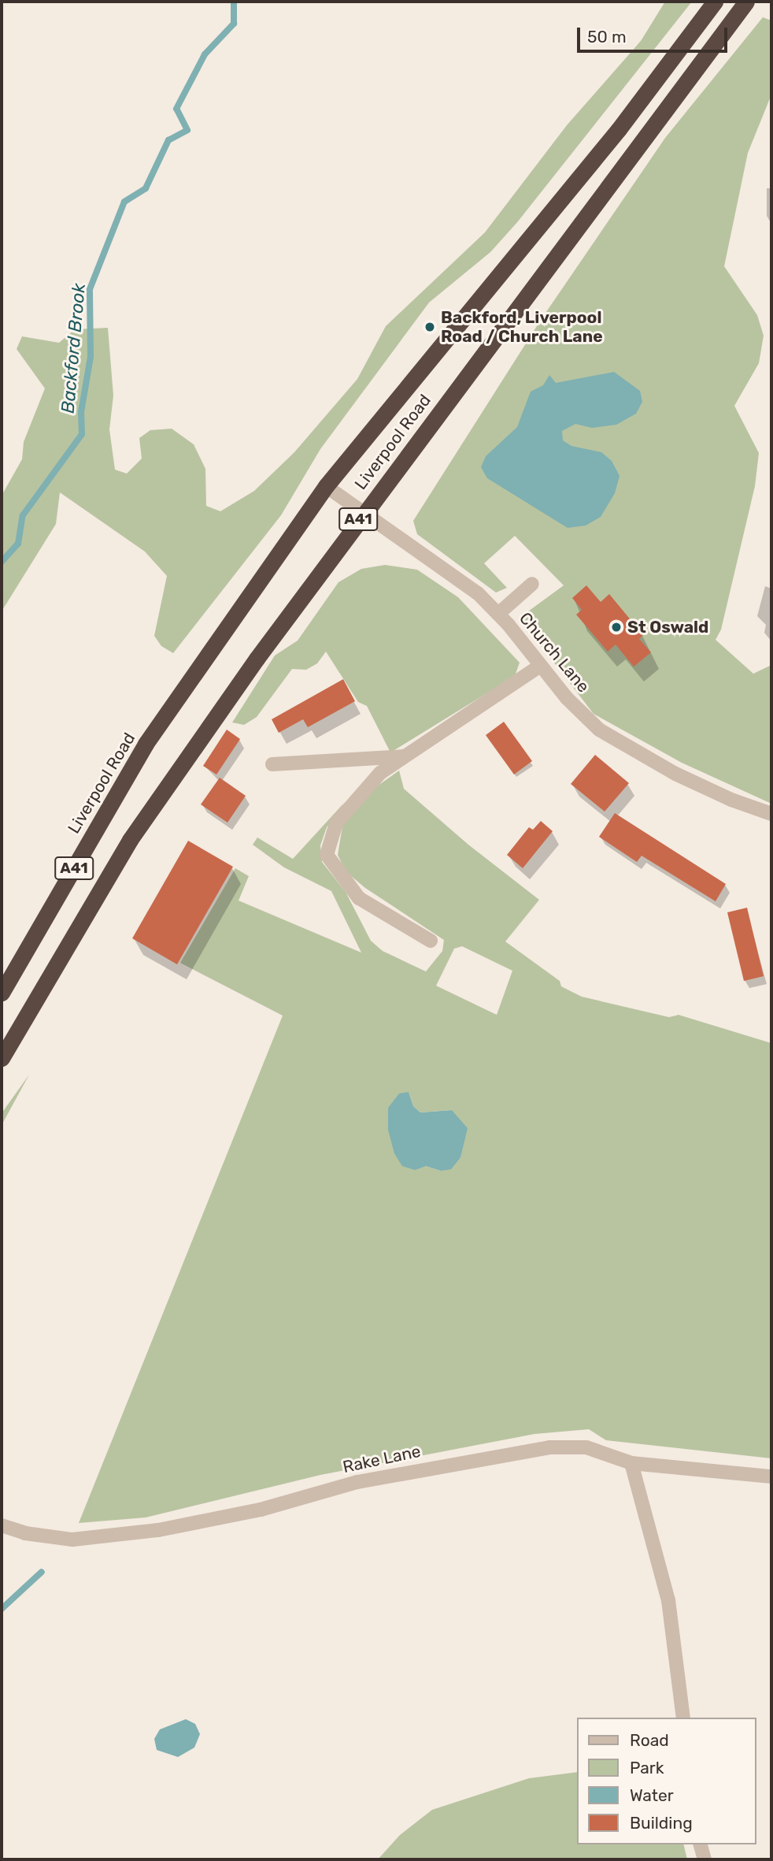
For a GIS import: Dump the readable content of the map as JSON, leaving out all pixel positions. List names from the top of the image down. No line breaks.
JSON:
{"streets":{"highway":["Liverpool Road","A41"],"street":["Church Lane","Rake Lane"]},"crossings":[["Liverpool Road","Church Lane"]],"water":["Backford Brook"],"places":["Backford, Liverpool Road / Church Lane","St Oswald"],"legend":["Road","Park","Water","Building"],"scale_bar":"50 m"}
